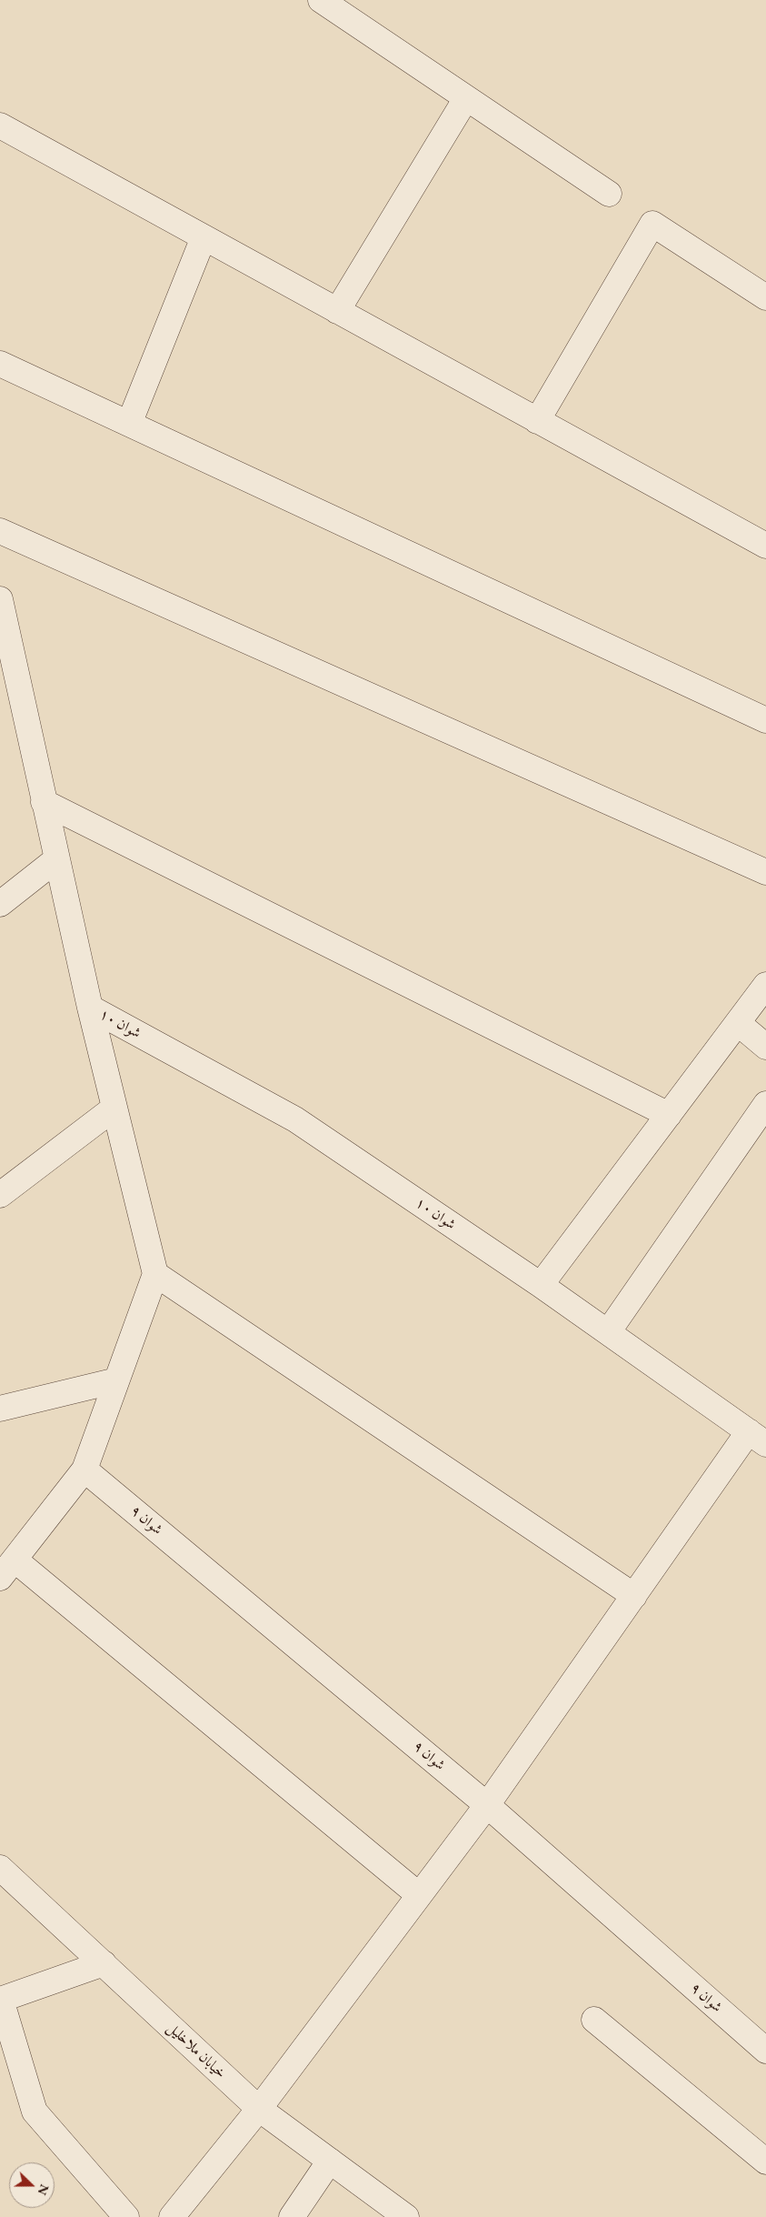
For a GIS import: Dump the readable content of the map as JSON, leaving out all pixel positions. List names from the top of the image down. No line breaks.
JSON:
{"streets":{"street":["شوان ۱۰","شوان ۹","خیابان ملاخلیل"]},"north":"right"}
